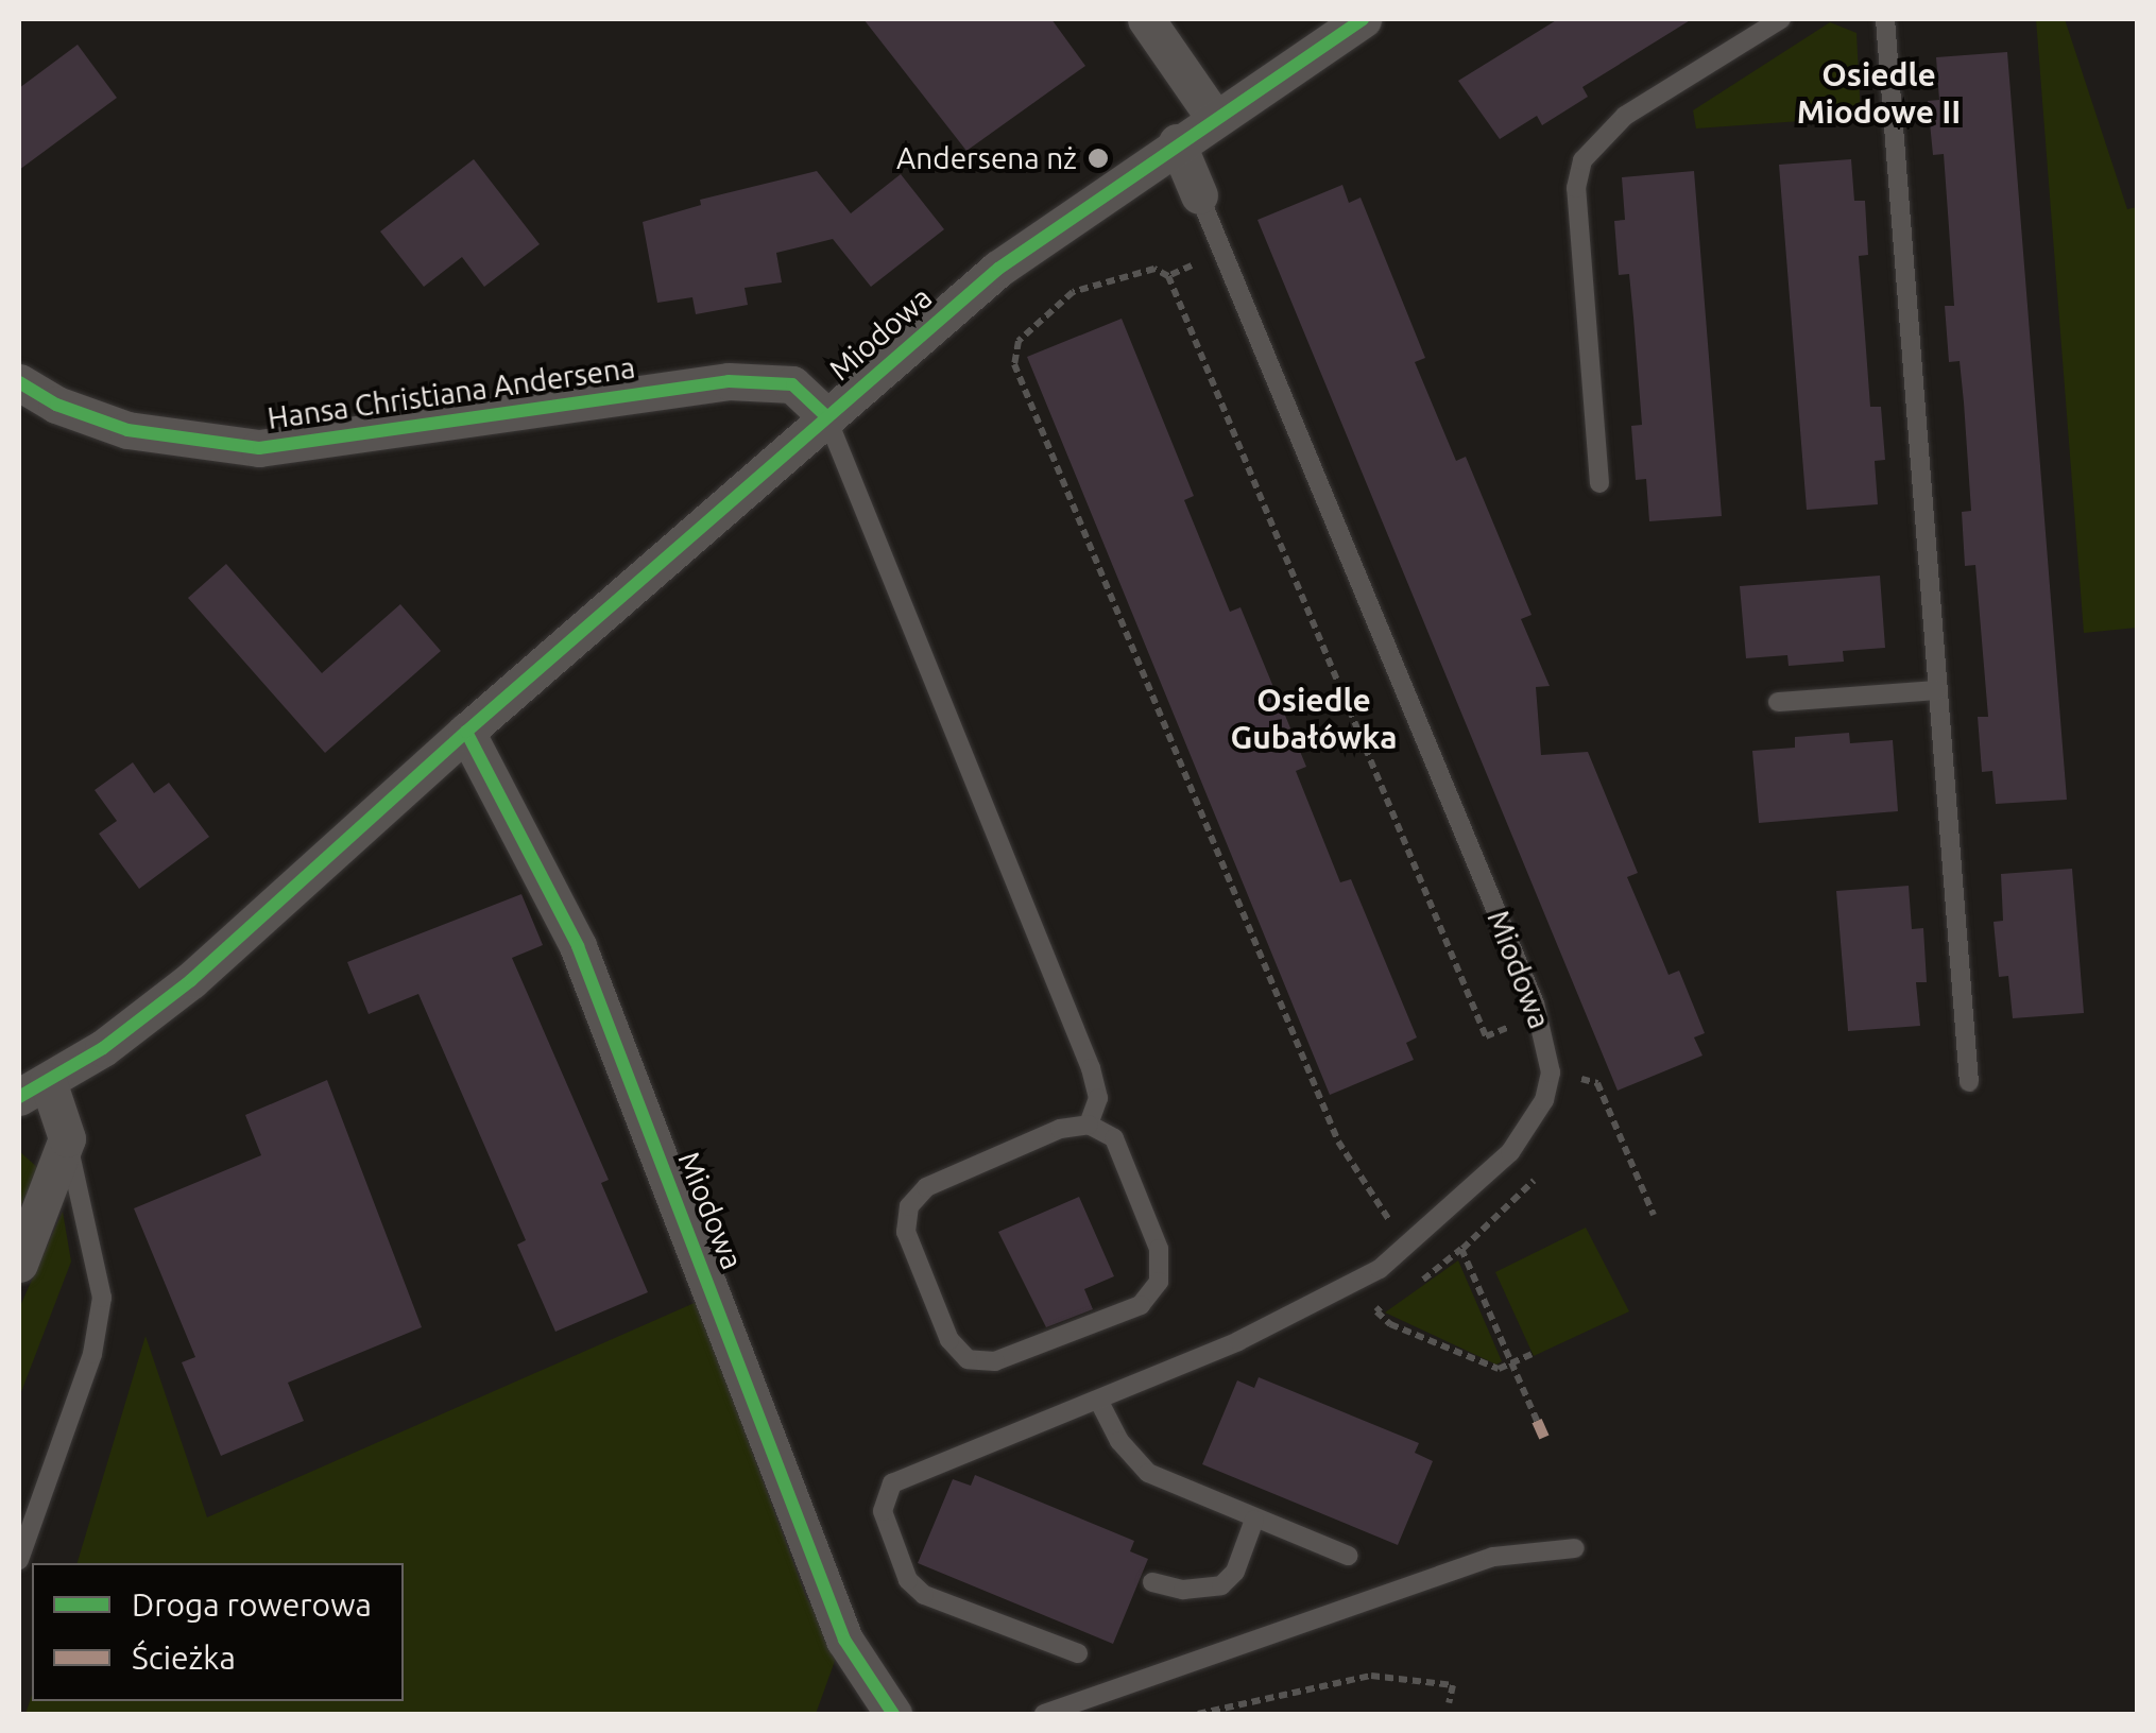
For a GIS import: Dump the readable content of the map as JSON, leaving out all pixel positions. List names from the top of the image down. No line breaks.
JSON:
{"streets":{"street":["Miodowa","Hansa Christiana Andersena"]},"crossings":[["Miodowa","Hansa Christiana Andersena"]],"districts":["Osiedle Miodowe II","Osiedle Gubałówka"],"places":["Andersena nż"],"legend":["Droga rowerowa","Ścieżka"]}
